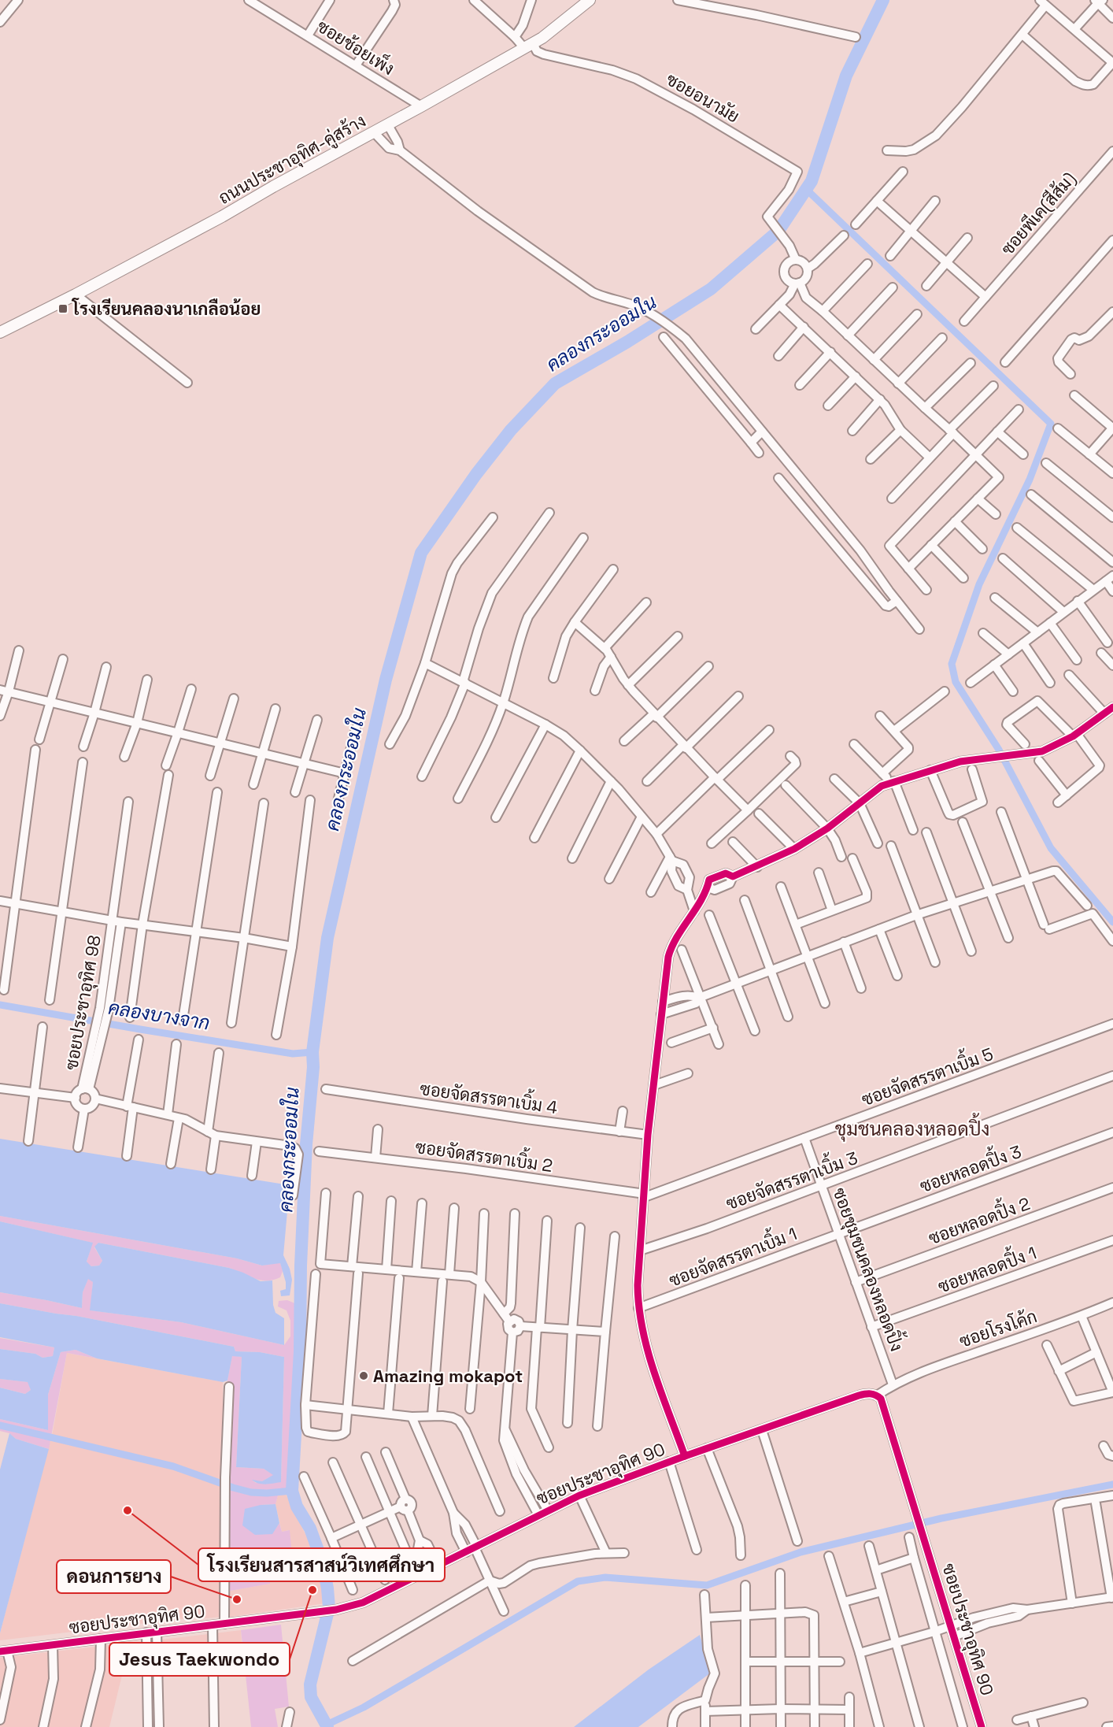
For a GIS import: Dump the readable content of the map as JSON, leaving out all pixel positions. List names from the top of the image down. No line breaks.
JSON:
{"streets":{"main road":["ถนนประชาอุทิศ-คู่สร้าง"],"street":["ซอยช้อยเพ็ง","ซอยอนามัย","ซอยพีเค(สีส้ม)","ซอยประชาอุทิศ 98","ซอยจัดสรรตาเบิ้ม 5","ซอยจัดสรรตาเบิ้ม 4","ซอยจัดสรรตาเบิ้ม 2","ซอยหลอดปิ้ง 3","ซอยจัดสรรตาเบิ้ม 3","ซอยหลอดปิ้ง 2","ซอยจัดสรรตาเบิ้ม 1","ซอยชุมชนคลองหลอดปิ้ง","ซอยหลอดปิ้ง 1","ซอยโรงโค้ก","ซอยประชาอุทิศ 90"]},"crossings":[["ซอยช้อยเพ็ง","ถนนประชาอุทิศ-คู่สร้าง"],["ซอยอนามัย","ถนนประชาอุทิศ-คู่สร้าง"],["ซอยจัดสรรตาเบิ้ม 5","ซอยจัดสรรตาเบิ้ม 2"],["ซอยจัดสรรตาเบิ้ม 5","ซอยชุมชนคลองหลอดปิ้ง"],["ซอยหลอดปิ้ง 3","ซอยจัดสรรตาเบิ้ม 1"],["ซอยหลอดปิ้ง 3","ซอยชุมชนคลองหลอดปิ้ง"],["ซอยจัดสรรตาเบิ้ม 3","ซอยชุมชนคลองหลอดปิ้ง"],["ซอยหลอดปิ้ง 2","ซอยชุมชนคลองหลอดปิ้ง"],["ซอยจัดสรรตาเบิ้ม 1","ซอยชุมชนคลองหลอดปิ้ง"],["ซอยชุมชนคลองหลอดปิ้ง","ซอยหลอดปิ้ง 1"],["ซอยชุมชนคลองหลอดปิ้ง","ซอยโรงโค้ก"],["ซอยโรงโค้ก","ซอยประชาอุทิศ 90"]],"districts":["ชุมชนคลองหลอดปิ้ง"],"water":["คลองกระออมใน","คลองบางจาก"],"places":{"transit":["โรงเรียนคลองนาเกลือน้อย"],"other":["Amazing mokapot","โรงเรียนสารสาสน์วิเทศศึกษา","Jesus Taekwondo","ดอนการยาง"]}}
